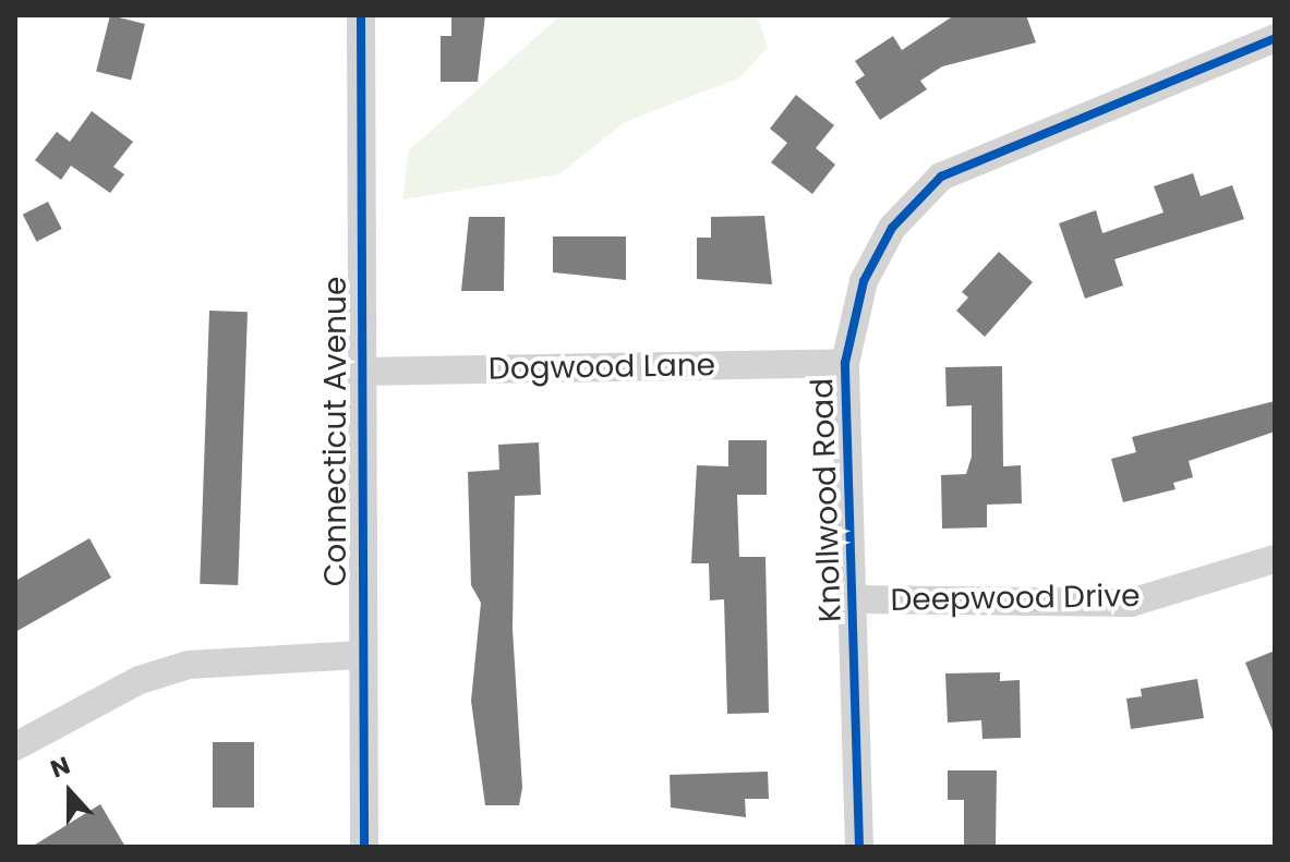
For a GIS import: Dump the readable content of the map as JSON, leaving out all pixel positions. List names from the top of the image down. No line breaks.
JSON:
{"streets":{"street":["Dogwood Lane","Connecticut Avenue","Knollwood Road","Deepwood Drive"]},"crossings":[["Dogwood Lane","Connecticut Avenue"],["Dogwood Lane","Knollwood Road"],["Knollwood Road","Deepwood Drive"]],"north":"top"}
